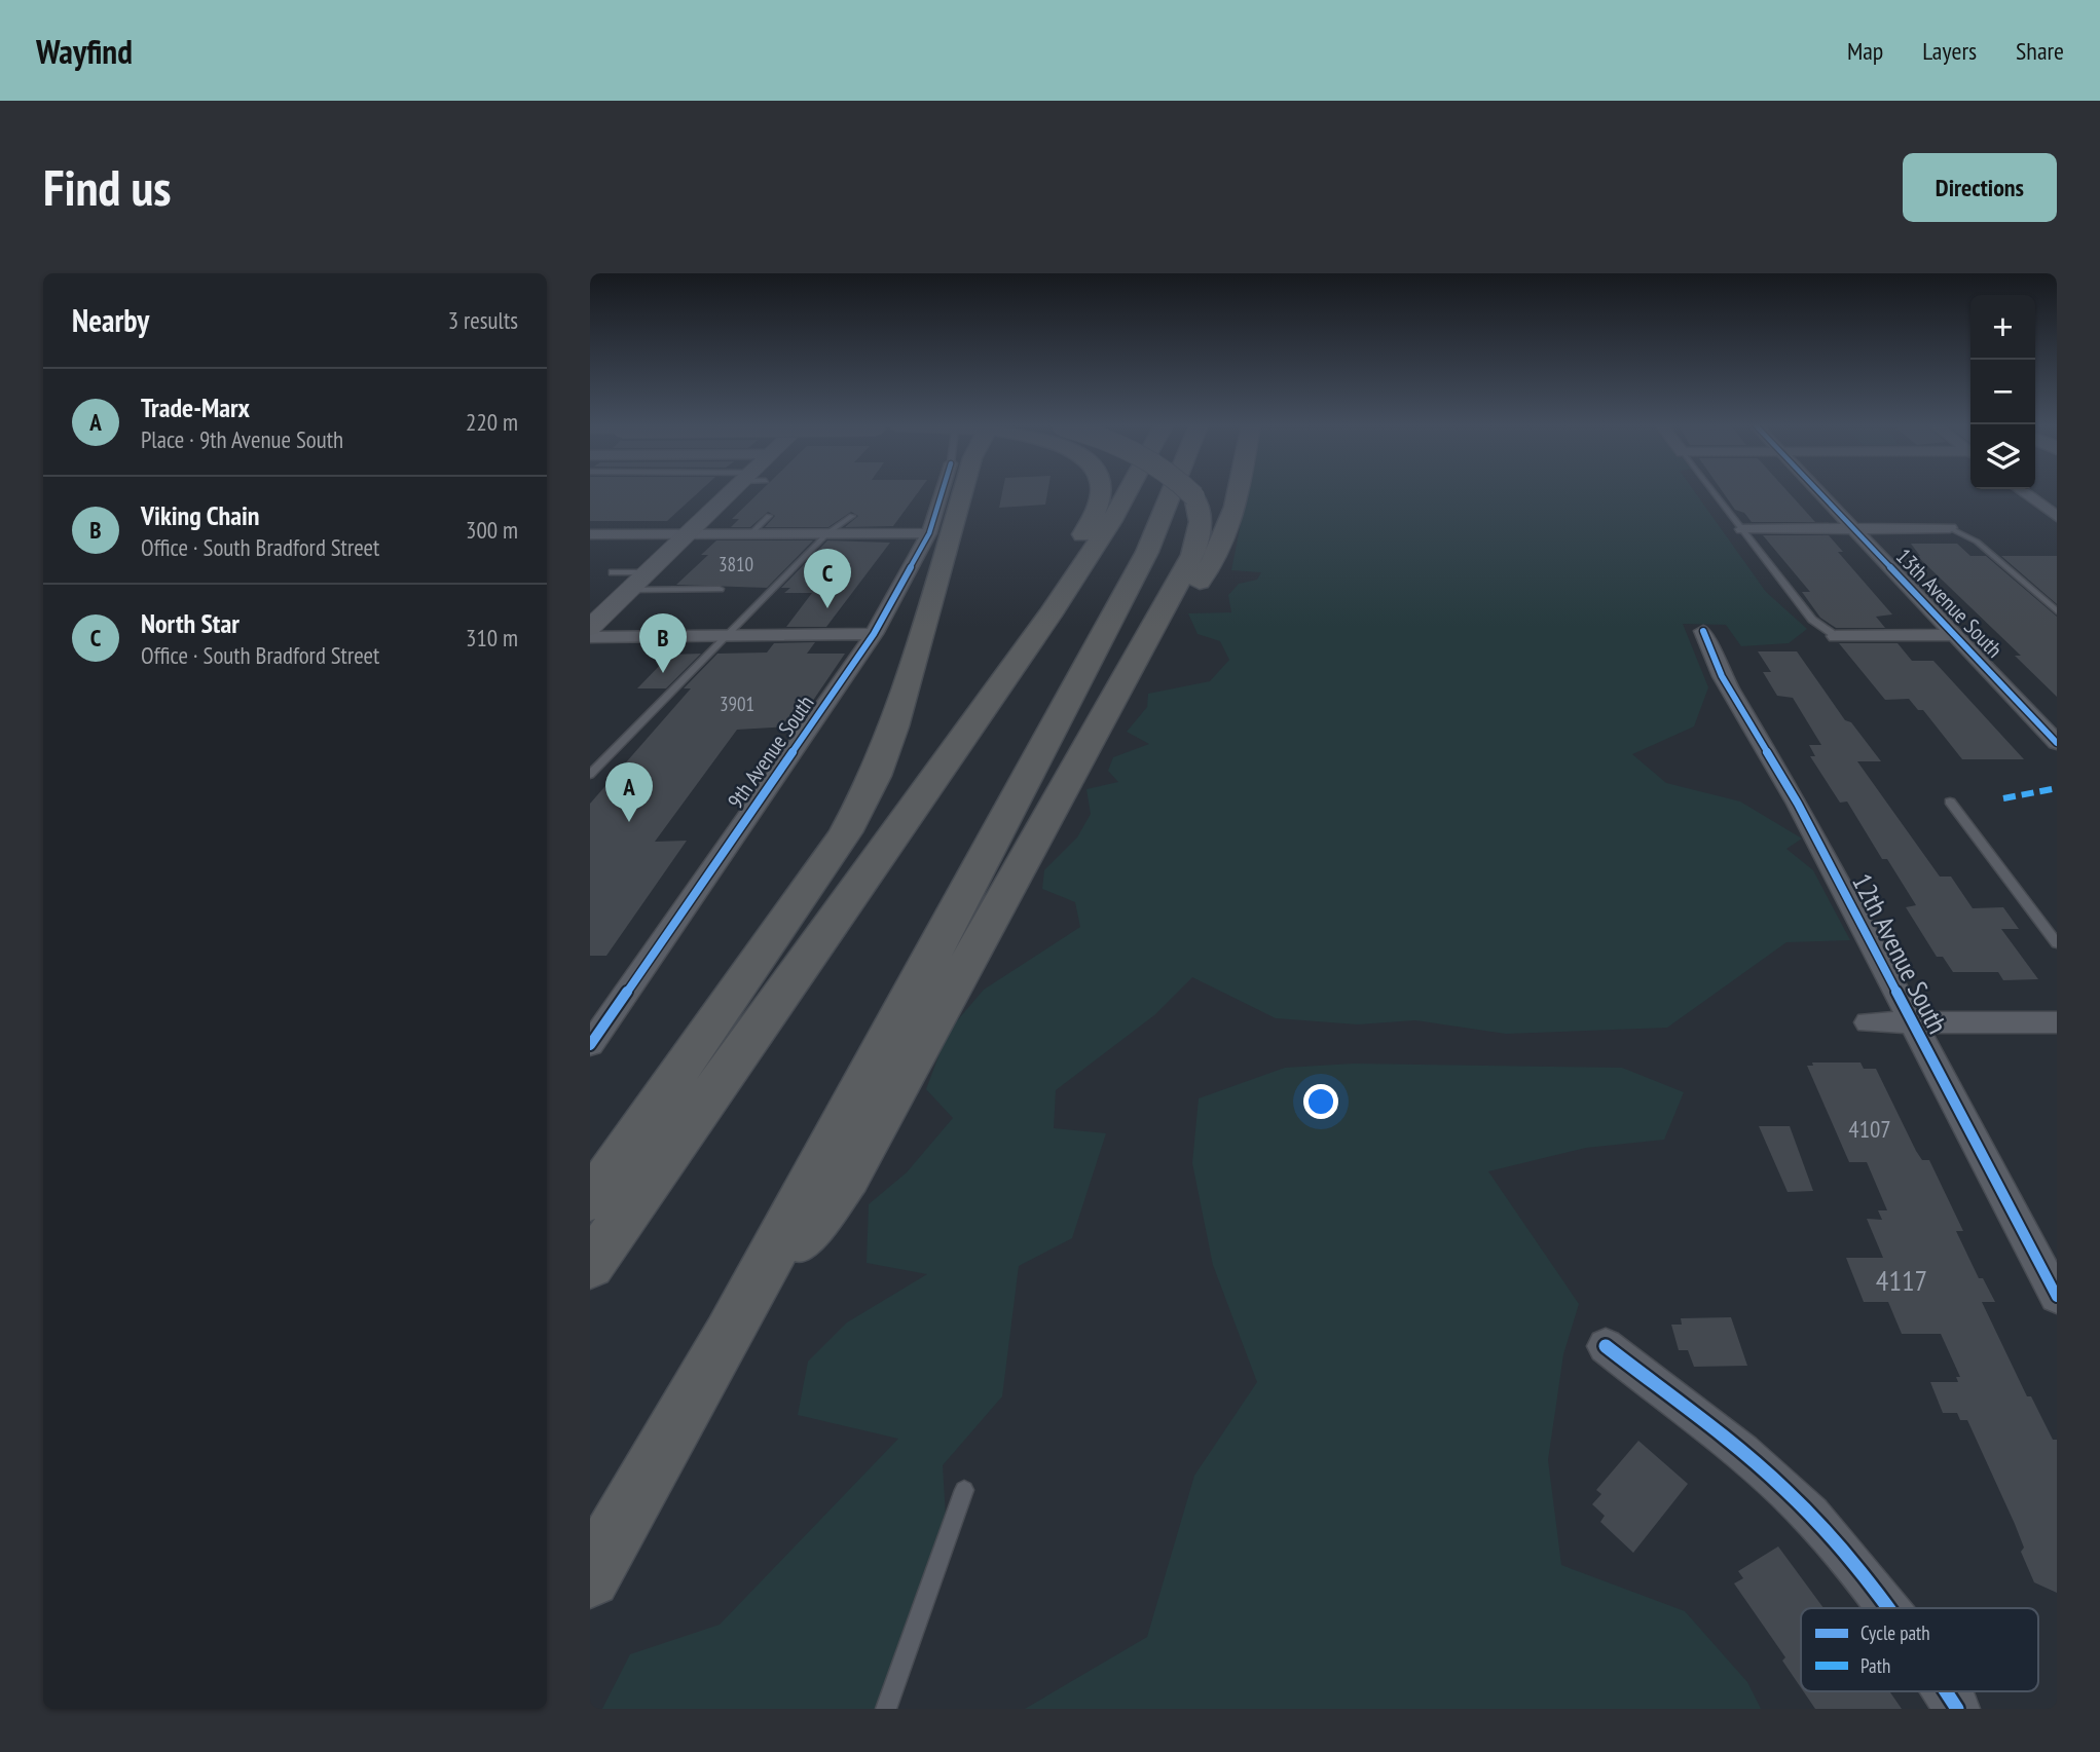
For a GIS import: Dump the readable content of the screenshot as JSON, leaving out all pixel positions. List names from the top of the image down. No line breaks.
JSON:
{"streets":{"street":["13th Avenue South","9th Avenue South","12th Avenue South"]},"house_numbers":["3810","3901","4107","4117"],"legend":["Cycle path","Path"],"page":{"header":"Wayfind","nav":["Map","Layers","Share"],"buttons":"Directions","title":"Find us","heading":["Nearby","3 results"],"map_buttons":["+","−"],"list":[{"mark":"A","name":"Trade-Marx","note":"Place · 9th Avenue South","value":"220 m"},{"mark":"B","name":"Viking Chain","note":"Office · South Bradford Street","value":"300 m"},{"mark":"C","name":"North Star","note":"Office · South Bradford Street","value":"310 m"}],"pins":["C","B","A"]}}
